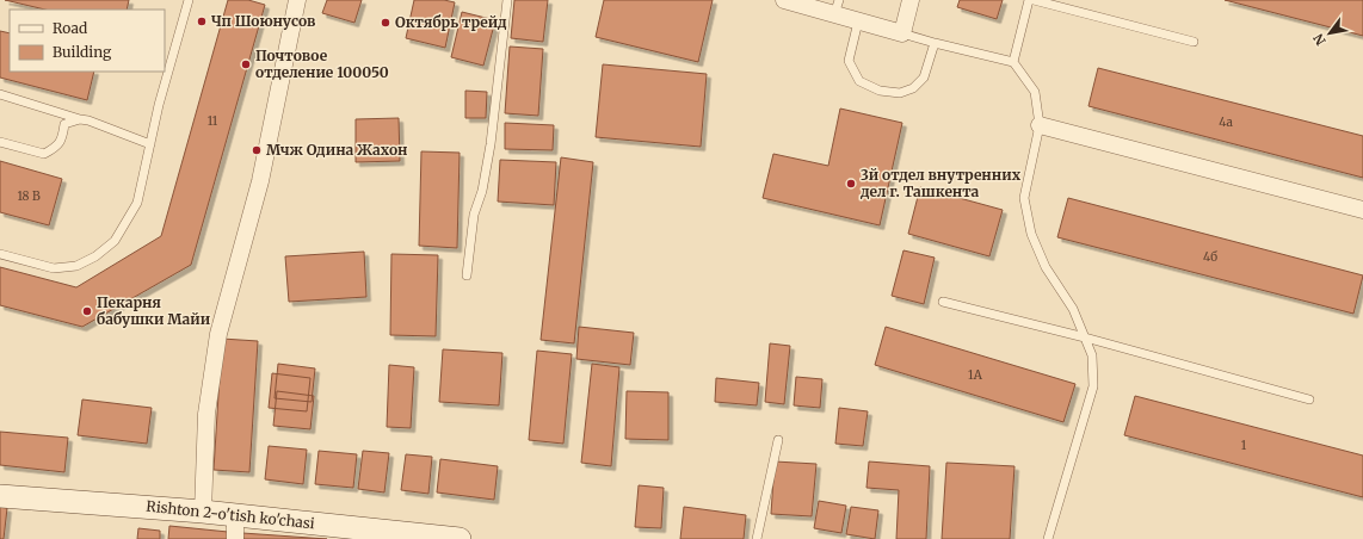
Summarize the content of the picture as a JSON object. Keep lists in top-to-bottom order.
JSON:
{
  "streets": {
    "street": ["Rishton 2-o'tish ko'chasi"]
  },
  "places": [
    "Чп Шоюнусов",
    "Октябрь трейд",
    "Почтовое отделение 100050",
    "Мчж Одина Жахон",
    "3й отдел внутренних дел г. Ташкента",
    "Пекарня бабушки Майи"
  ],
  "house_numbers": [
    "11",
    "4а",
    "18 В",
    "4б",
    "1А",
    "1"
  ],
  "legend": ["Road", "Building"],
  "north": "bottom left"
}
